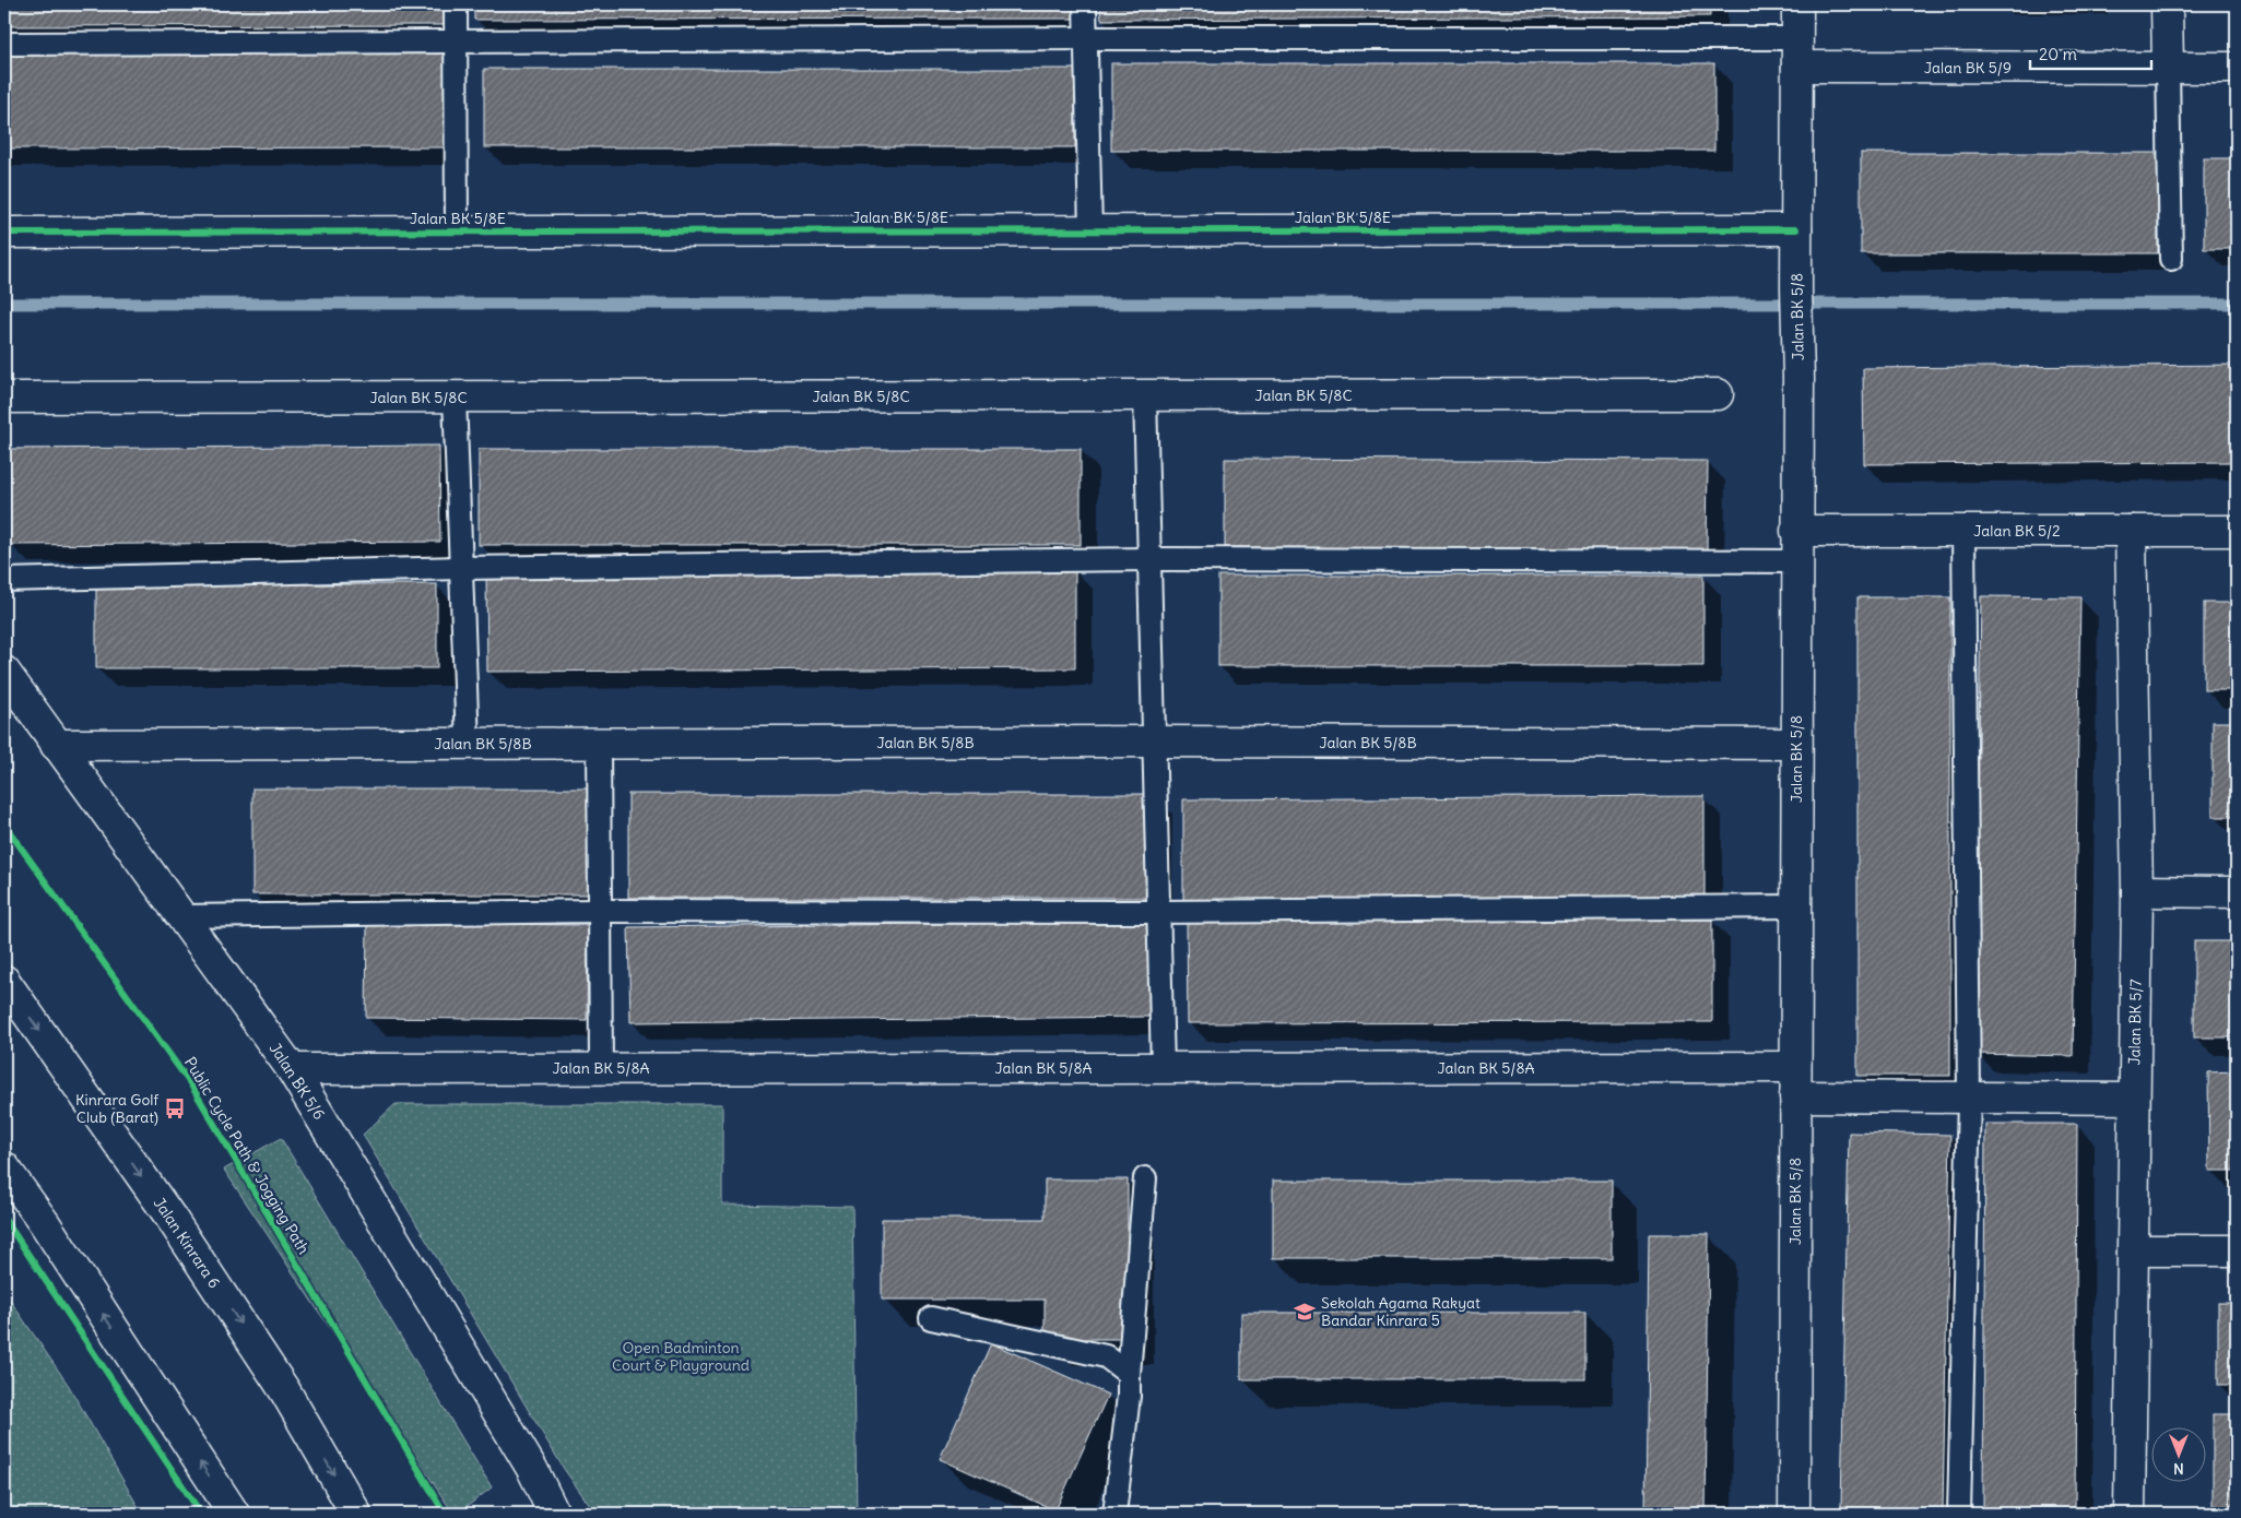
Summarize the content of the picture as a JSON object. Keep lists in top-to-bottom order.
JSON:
{
  "streets": {
    "street": [
      "Jalan BK 5/9",
      "Jalan BK 5/8E",
      "Jalan BK 5/8",
      "Jalan BK 5/8C",
      "Jalan BK 5/2",
      "Jalan BK 5/8B",
      "Jalan BK 5/7",
      "Jalan BK 5/8A",
      "Jalan BK 5/6",
      "Jalan Kinrara 6"
    ],
    "cycle path": ["Public Cycle Path & Jogging Path"]
  },
  "crossings": [
    ["Jalan BK 5/9", "Jalan BK 5/8"],
    ["Jalan BK 5/8E", "Jalan BK 5/8"],
    ["Jalan BK 5/8", "Jalan BK 5/2"],
    ["Jalan BK 5/8", "Jalan BK 5/8B"],
    ["Jalan BK 5/8", "Jalan BK 5/8A"],
    ["Jalan BK 5/2", "Jalan BK 5/7"],
    ["Jalan BK 5/8B", "Jalan BK 5/6"],
    ["Jalan BK 5/8A", "Jalan BK 5/6"]
  ],
  "parks": ["Open Badminton Court & Playground"],
  "places": {
    "bus stop": ["Kinrara Golf Club (Barat)"],
    "school or university": ["Sekolah Agama Rakyat Bandar Kinrara 5"]
  },
  "scale_bar": "20 m",
  "north": "bottom"
}
